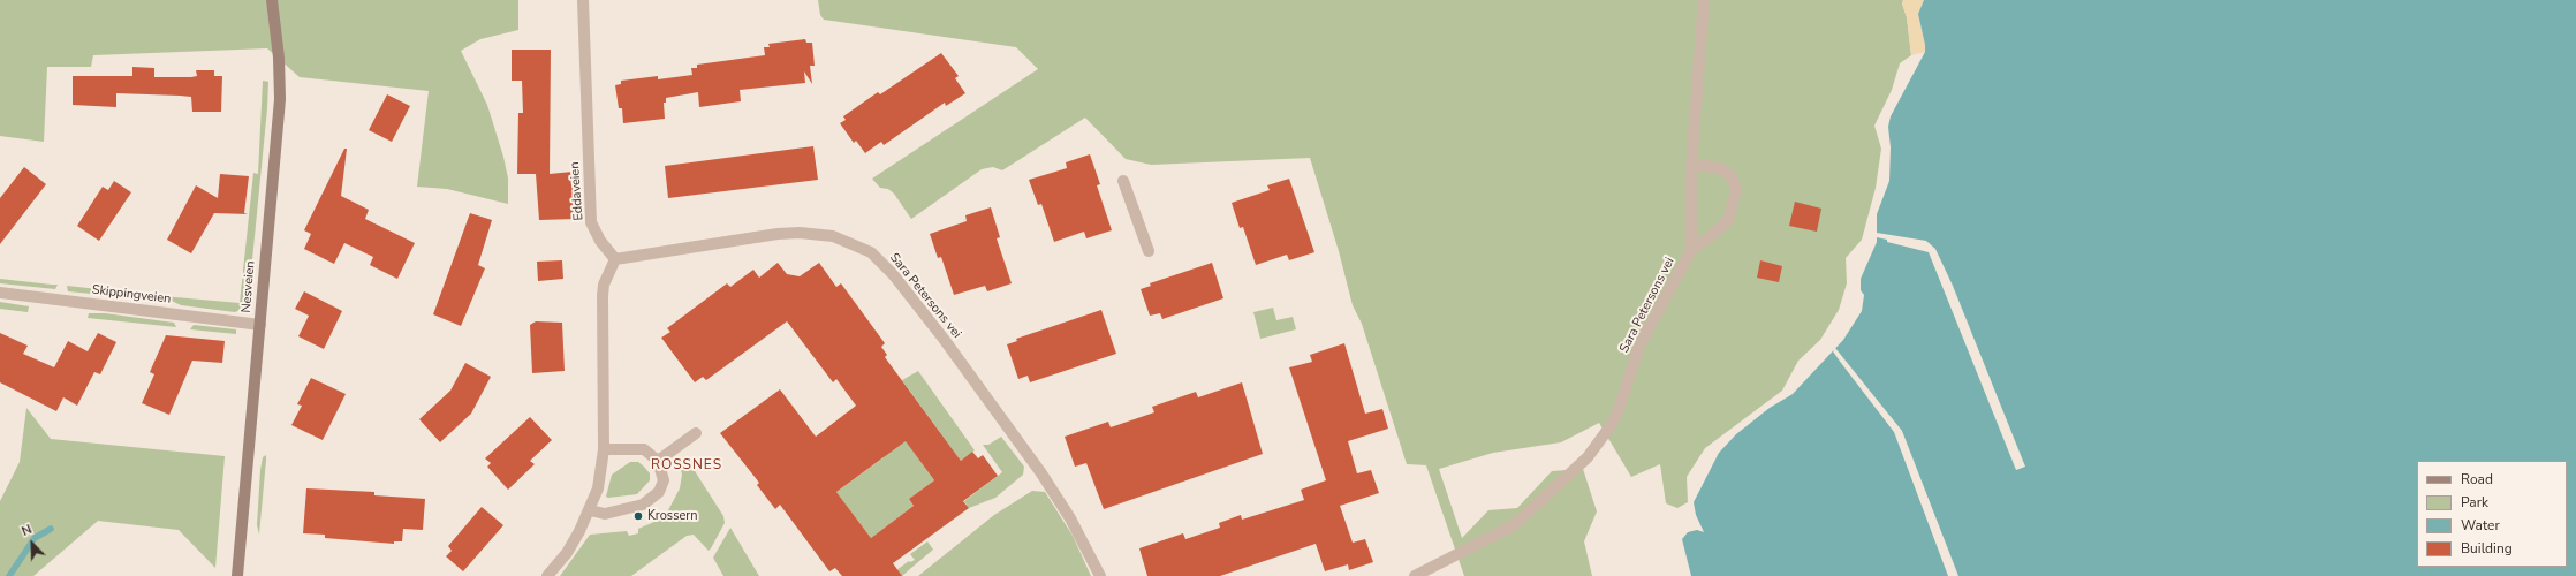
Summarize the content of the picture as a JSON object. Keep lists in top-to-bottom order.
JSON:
{
  "streets": {
    "main road": ["Nesveien"],
    "street": ["Eddaveien", "Skippingveien", "Sara Petersons vei"]
  },
  "crossings": [
    ["Eddaveien", "Sara Petersons vei"],
    ["Nesveien", "Skippingveien"]
  ],
  "districts": ["ROSSNES"],
  "places": ["Krossern"],
  "legend": [
    "Road",
    "Park",
    "Water",
    "Building"
  ],
  "north": "top left"
}
